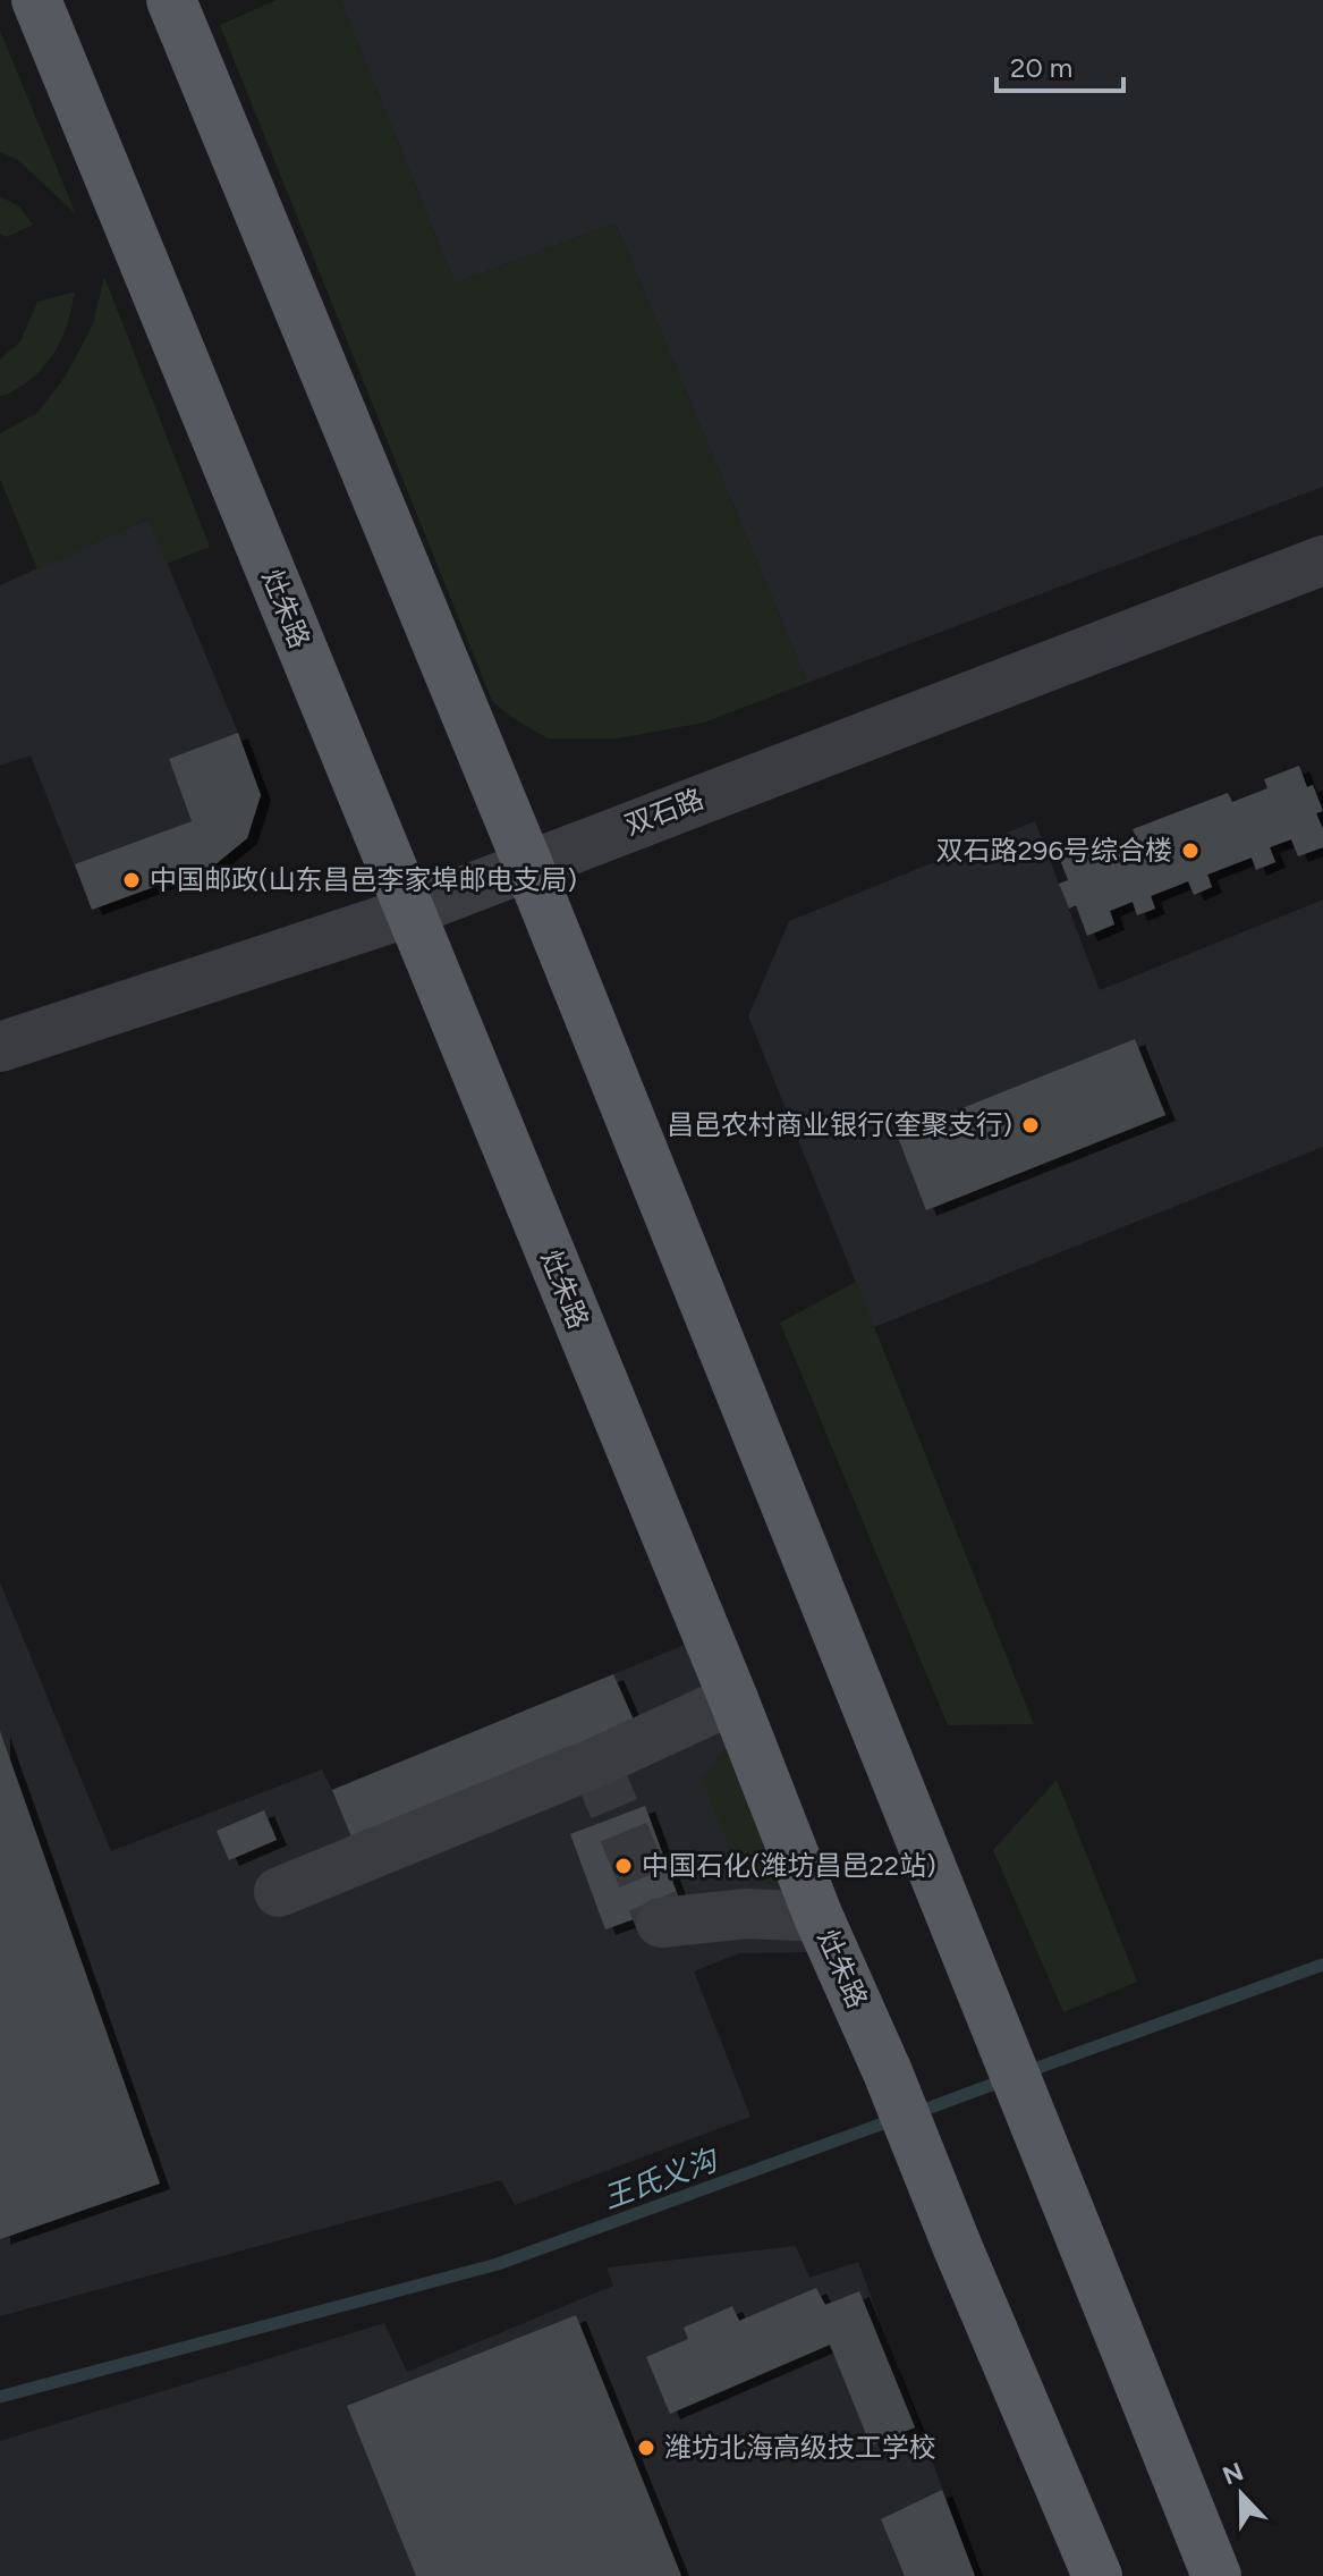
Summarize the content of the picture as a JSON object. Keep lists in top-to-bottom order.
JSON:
{
  "streets": {
    "main road": ["灶朱路"],
    "street": ["双石路"]
  },
  "crossings": [
    ["灶朱路", "双石路"]
  ],
  "water": ["王氏义沟"],
  "places": [
    "双石路296号综合楼",
    "中国邮政(山东昌邑李家埠邮电支局)",
    "昌邑农村商业银行(奎聚支行)",
    "中国石化(潍坊昌邑22站)",
    "潍坊北海高级技工学校"
  ],
  "scale_bar": "20 m",
  "north": "top"
}
